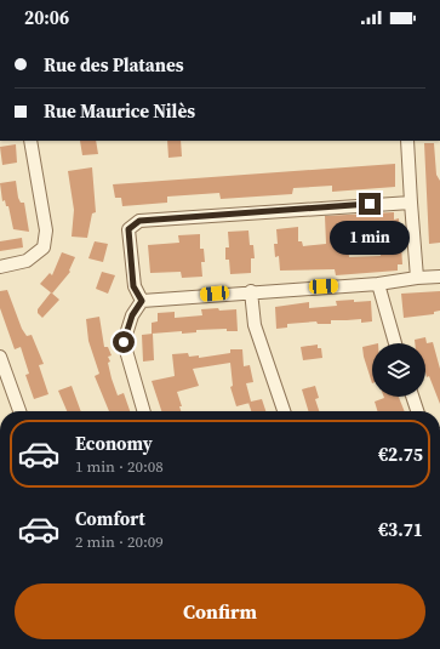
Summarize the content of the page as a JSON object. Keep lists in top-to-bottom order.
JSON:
{
  "page": {
    "status": "20:06",
    "banner": ["Rue des Platanes", "Rue Maurice Nilès"],
    "bubble": "1 min",
    "list": [
      {
        "name": "Economy",
        "note": "1 min · 20:08",
        "value": "€2.75"
      },
      {
        "name": "Comfort",
        "note": "2 min · 20:09",
        "value": "€3.71"
      }
    ],
    "buttons": "Confirm"
  }
}
